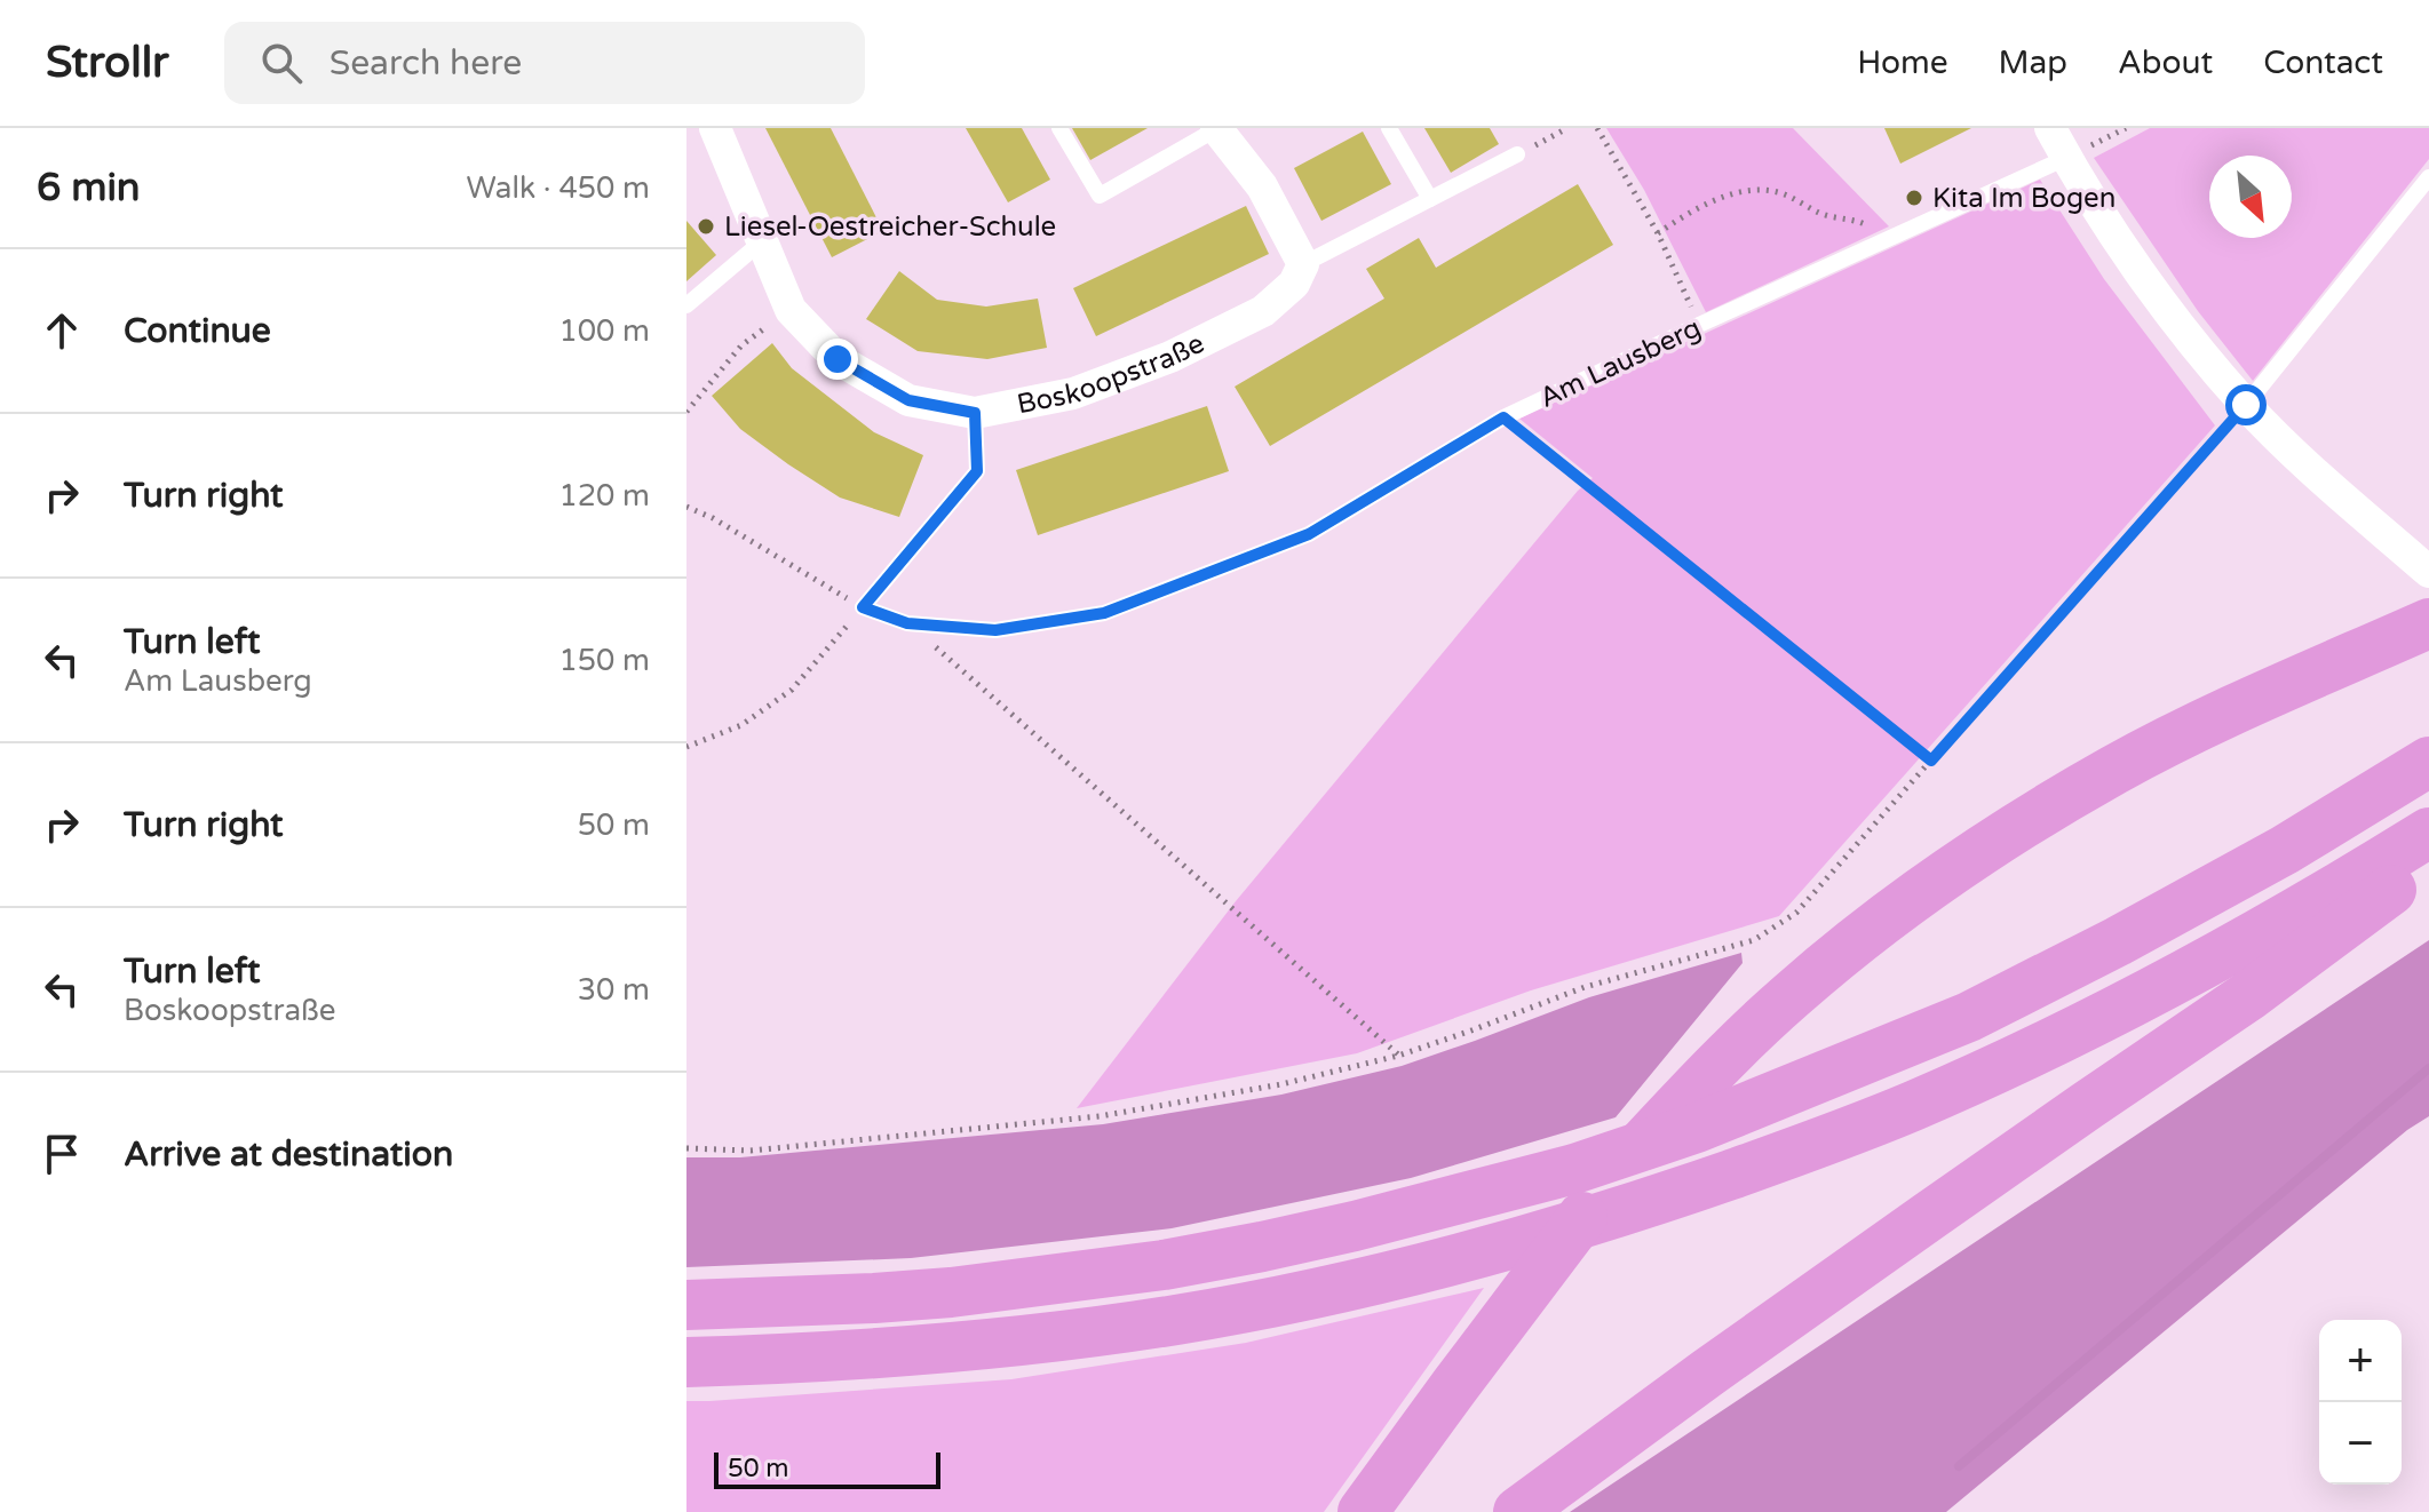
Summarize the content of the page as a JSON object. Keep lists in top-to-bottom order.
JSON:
{
  "streets": {
    "street": ["Boskoopstraße"],
    "lane": ["Am Lausberg"]
  },
  "places": ["Kita Im Bogen", "Liesel-Oestreicher-Schule"],
  "scale_bar": "50 m",
  "north": "bottom right",
  "page": {
    "header": "Strollr",
    "search": "Search here",
    "nav": [
      "Home",
      "Map",
      "About",
      "Contact"
    ],
    "heading": ["6 min", "Walk · 450 m"],
    "list": [
      ["Continue", "100 m"],
      ["Turn right", "120 m"],
      ["Turn left", "Am Lausberg", "150 m"],
      ["Turn right", "50 m"],
      ["Turn left", "Boskoopstraße", "30 m"],
      "Arrive at destination"
    ],
    "map_buttons": ["+", "−"],
    "scale": "50 m"
  }
}
